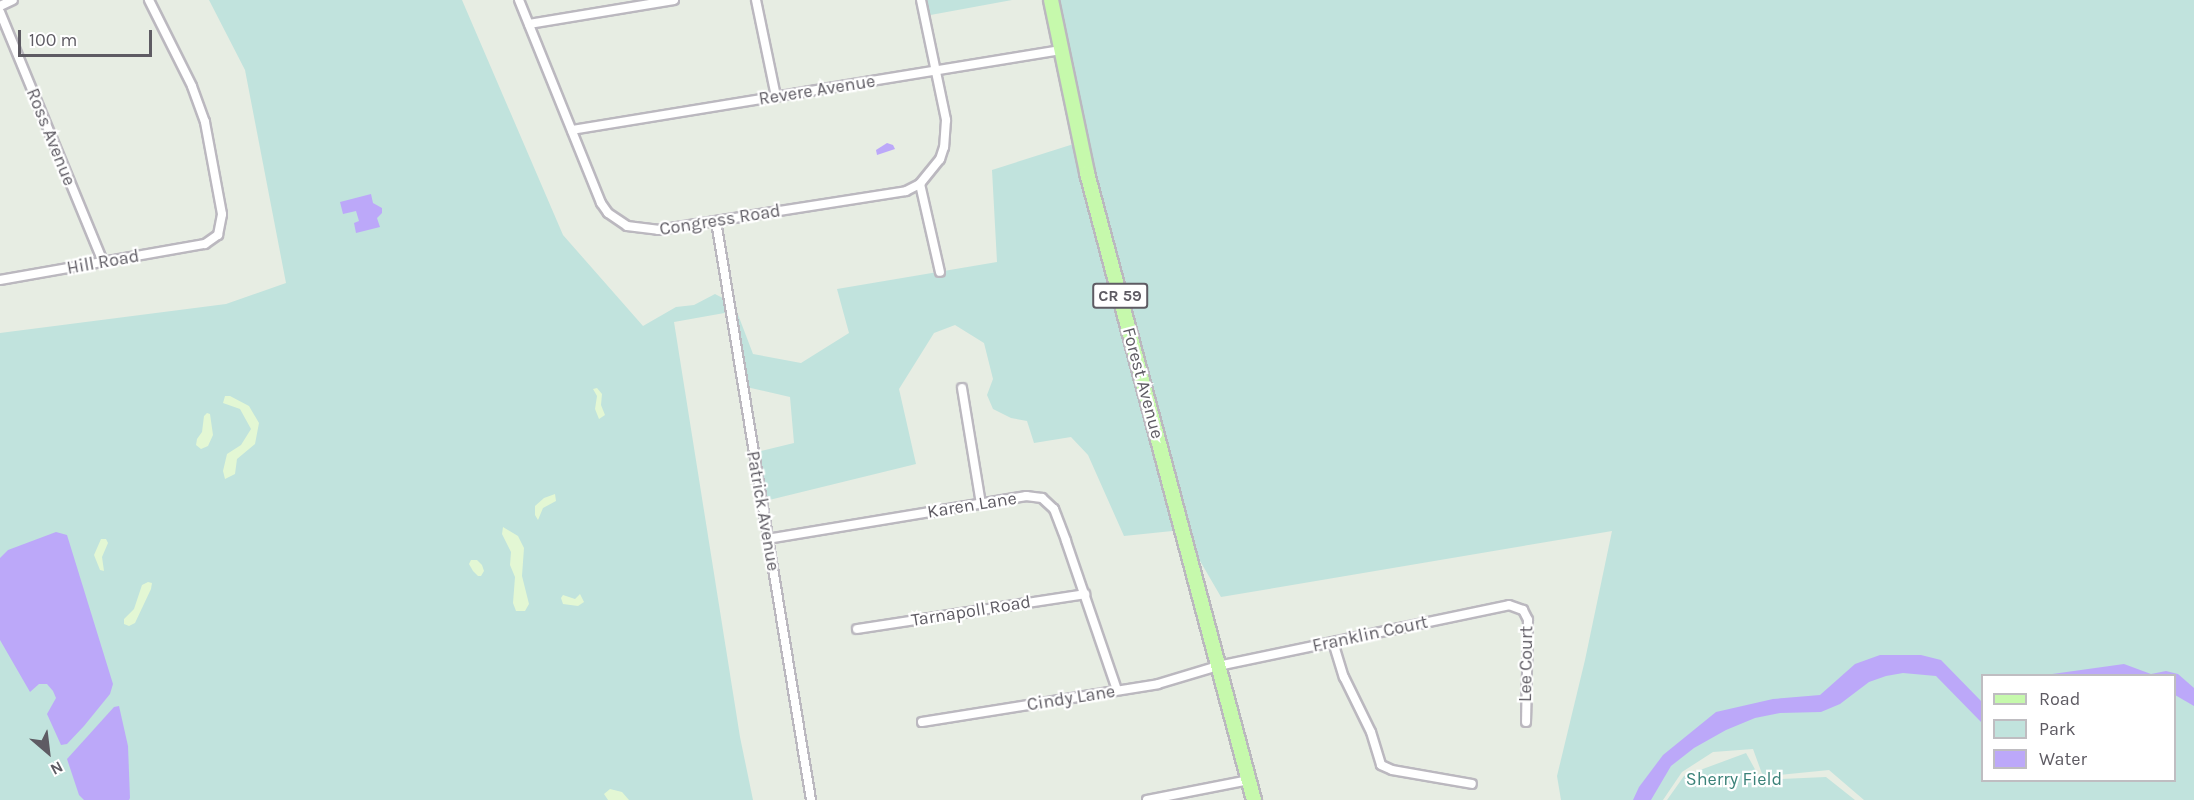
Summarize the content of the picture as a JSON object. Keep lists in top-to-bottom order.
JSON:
{
  "streets": {
    "main road": ["CR 59", "Forest Avenue"],
    "street": [
      "Revere Avenue",
      "Ross Avenue",
      "Congress Road",
      "Hill Road",
      "Karen Lane",
      "Patrick Avenue",
      "Tarnapoll Road",
      "Franklin Court",
      "Lee Court",
      "Cindy Lane"
    ]
  },
  "crossings": [
    ["Revere Avenue", "Congress Road"],
    ["Revere Avenue", "Forest Avenue"],
    ["Ross Avenue", "Hill Road"],
    ["Congress Road", "Patrick Avenue"],
    ["CR 59", "Forest Avenue"],
    ["CR 59", "Franklin Court"],
    ["CR 59", "Cindy Lane"],
    ["Forest Avenue", "Franklin Court"],
    ["Forest Avenue", "Cindy Lane"],
    ["Karen Lane", "Patrick Avenue"],
    ["Karen Lane", "Tarnapoll Road"],
    ["Karen Lane", "Cindy Lane"],
    ["Franklin Court", "Lee Court"],
    ["Franklin Court", "Cindy Lane"]
  ],
  "parks": ["Sherry Field"],
  "legend": ["Road", "Park", "Water"],
  "scale_bar": "100 m",
  "north": "bottom right"
}
